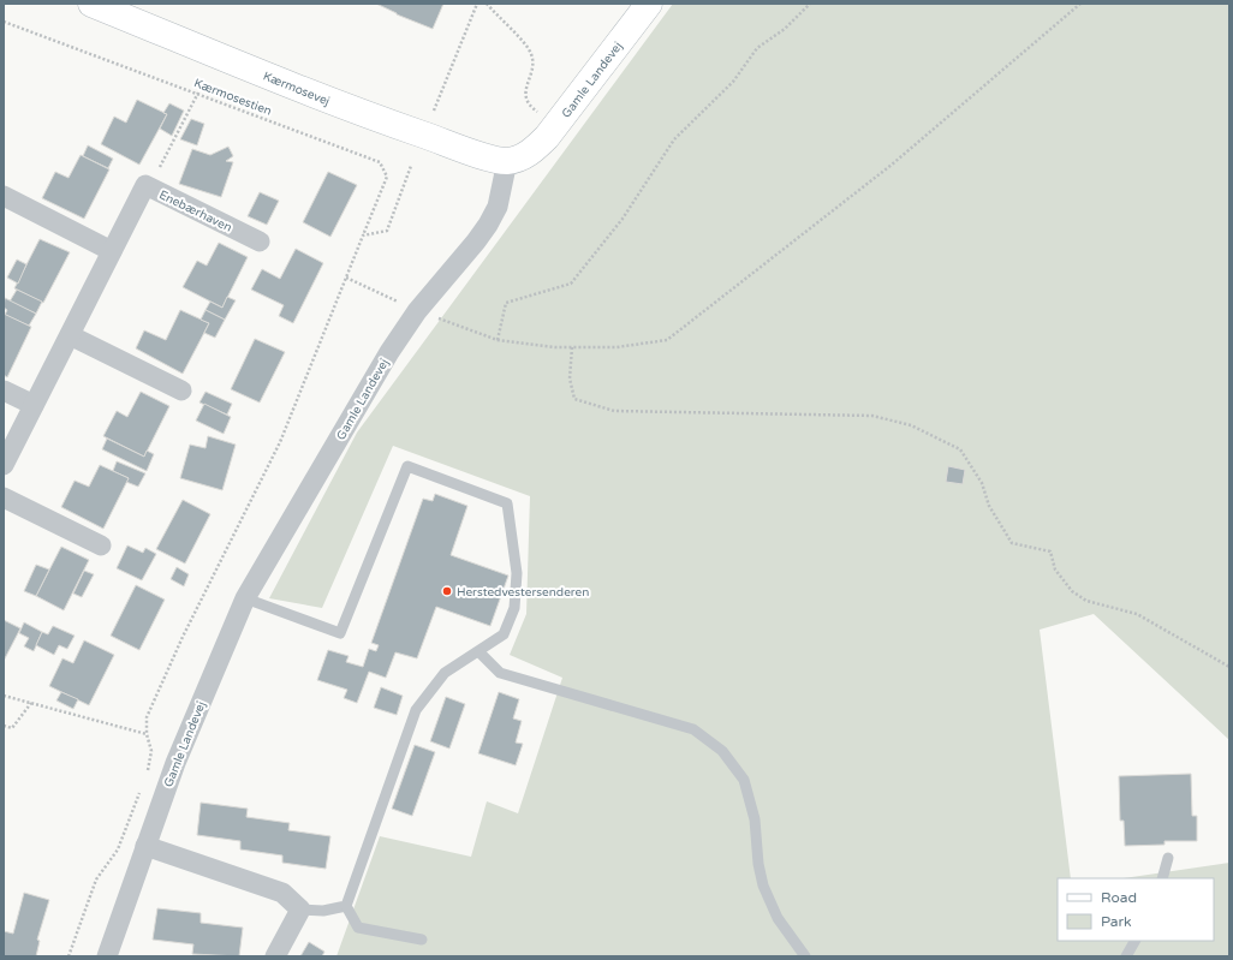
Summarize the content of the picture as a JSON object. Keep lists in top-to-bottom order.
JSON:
{
  "streets": {
    "street": ["Gamle Landevej", "Kærmosevej", "Enebærhaven"],
    "path": ["Kærmosestien"]
  },
  "crossings": [
    ["Gamle Landevej", "Kærmosevej"]
  ],
  "places": ["Herstedvestersenderen"],
  "legend": ["Road", "Park"]
}
